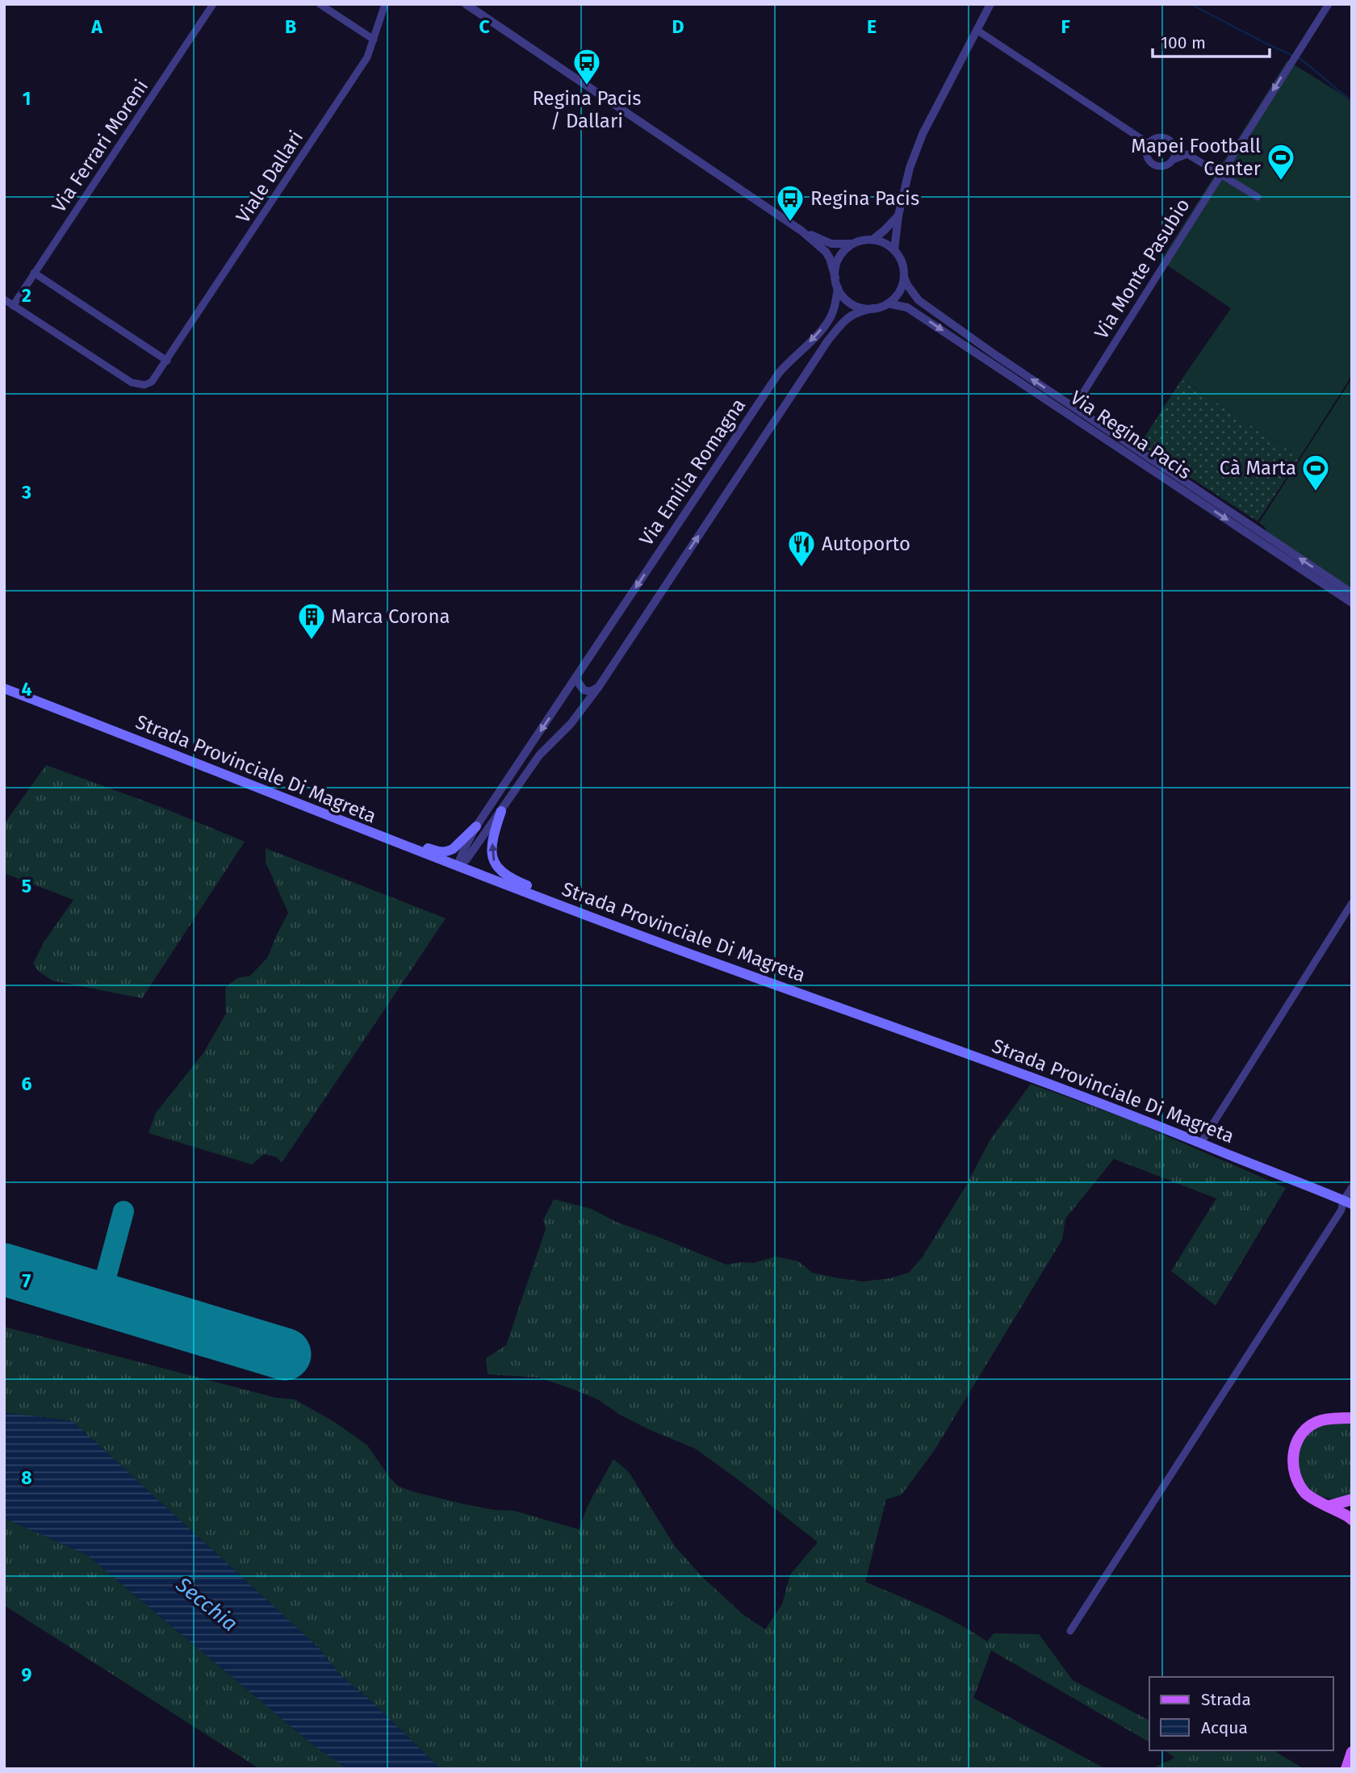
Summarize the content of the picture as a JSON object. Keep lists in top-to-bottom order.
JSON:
{
  "streets": {
    "main road": ["Strada Provinciale Di Magreta"],
    "street": [
      "Via Ferrari Moreni",
      "Viale Dallari",
      "Via Monte Pasubio",
      "Via Regina Pacis",
      "Via Emilia Romagna"
    ]
  },
  "crossings": [
    ["Via Ferrari Moreni", "Viale Dallari"],
    ["Via Monte Pasubio", "Via Regina Pacis"],
    ["Via Regina Pacis", "Via Emilia Romagna"],
    ["Via Emilia Romagna", "Strada Provinciale Di Magreta"]
  ],
  "one_way": ["Via Monte Pasubio"],
  "water": ["Secchia"],
  "places": {
    "bus stop": ["Regina Pacis / Dallari", "Regina Pacis"],
    "sports": ["Mapei Football Center", "Cà Marta"],
    "restaurant": ["Autoporto"],
    "building": ["Marca Corona"]
  },
  "legend": ["Strada", "Acqua"],
  "scale_bar": "100 m",
  "grid": {
    "columns": [
      "A",
      "B",
      "C",
      "D",
      "E",
      "F"
    ],
    "rows": [
      "1",
      "2",
      "3",
      "4",
      "5",
      "6",
      "7",
      "8",
      "9"
    ]
  }
}
